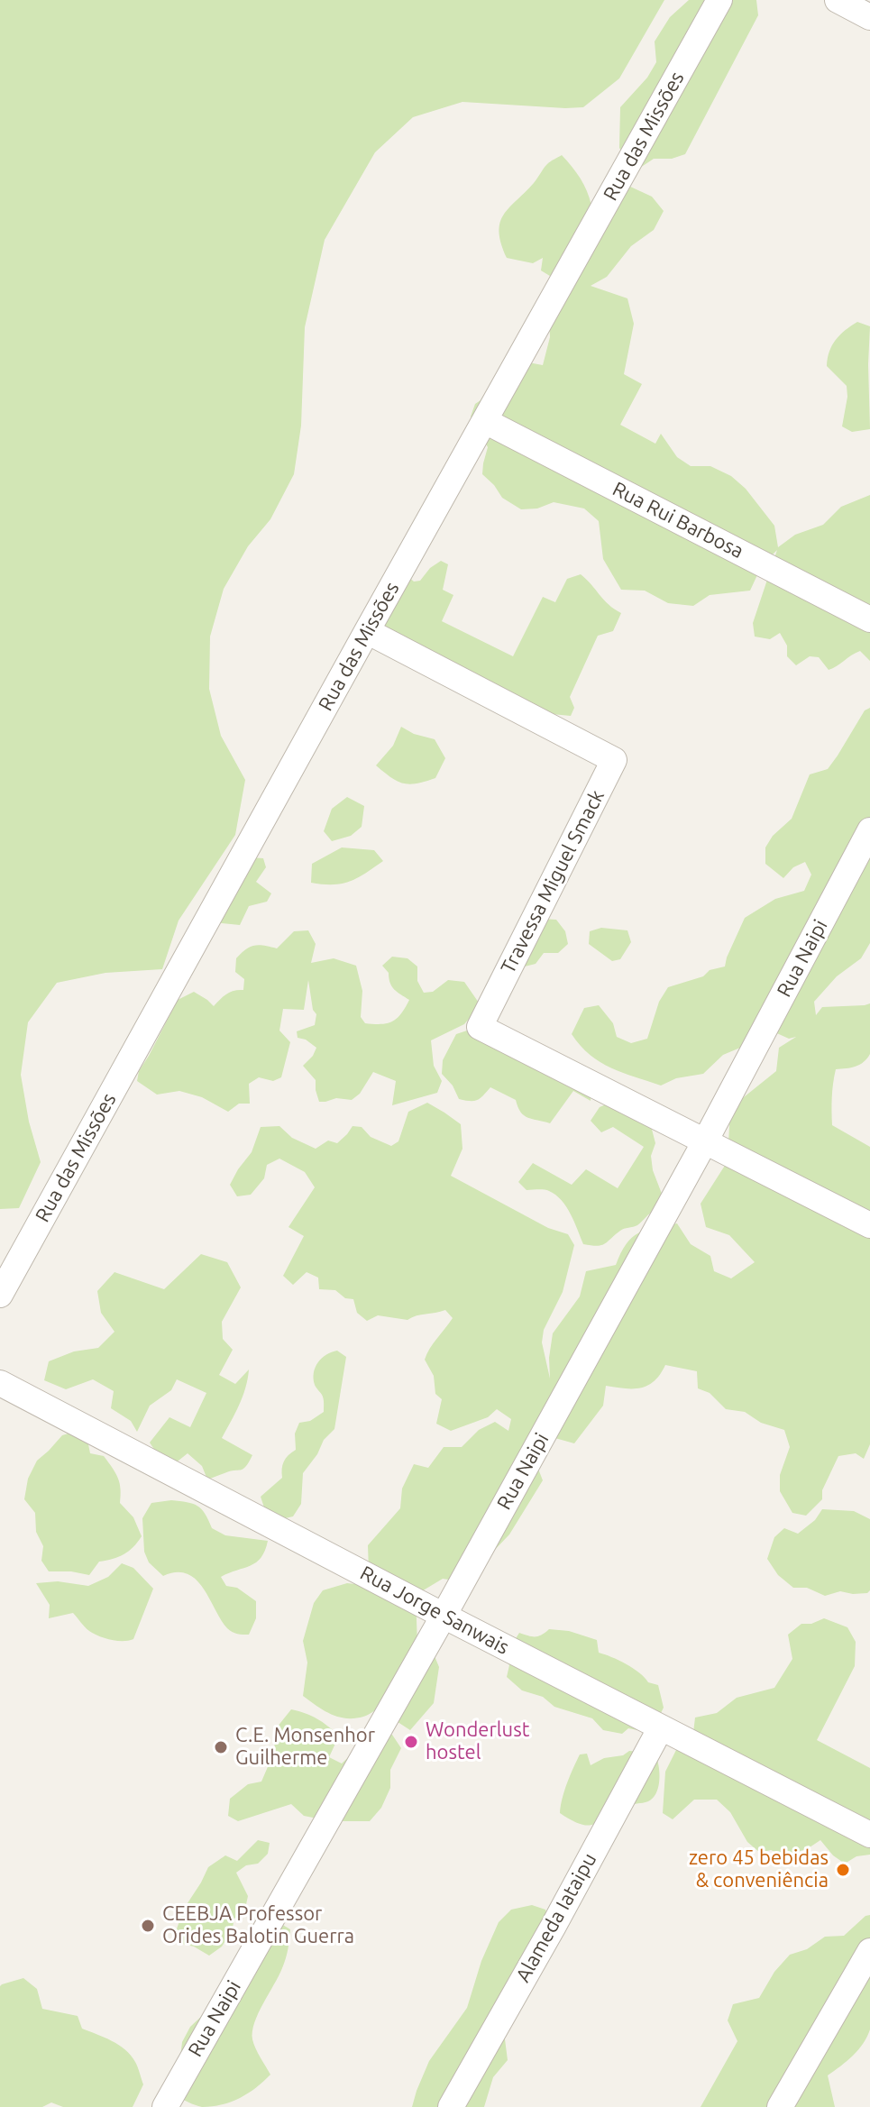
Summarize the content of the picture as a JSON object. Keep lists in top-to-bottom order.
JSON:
{
  "streets": {
    "street": [
      "Rua das Missões",
      "Rua Rui Barbosa",
      "Travessa Miguel Smack",
      "Rua Naipi",
      "Rua Jorge Sanwais",
      "Alameda Iataipu"
    ]
  },
  "crossings": [
    ["Rua das Missões", "Rua Rui Barbosa"],
    ["Rua das Missões", "Travessa Miguel Smack"],
    ["Travessa Miguel Smack", "Rua Naipi"],
    ["Rua Naipi", "Rua Jorge Sanwais"],
    ["Rua Jorge Sanwais", "Alameda Iataipu"]
  ],
  "places": [
    "Wonderlust hostel",
    "C.E. Monsenhor Guilherme",
    "zero 45 bebidas & conveniência",
    "CEEBJA Professor Orides Balotin Guerra"
  ]
}
